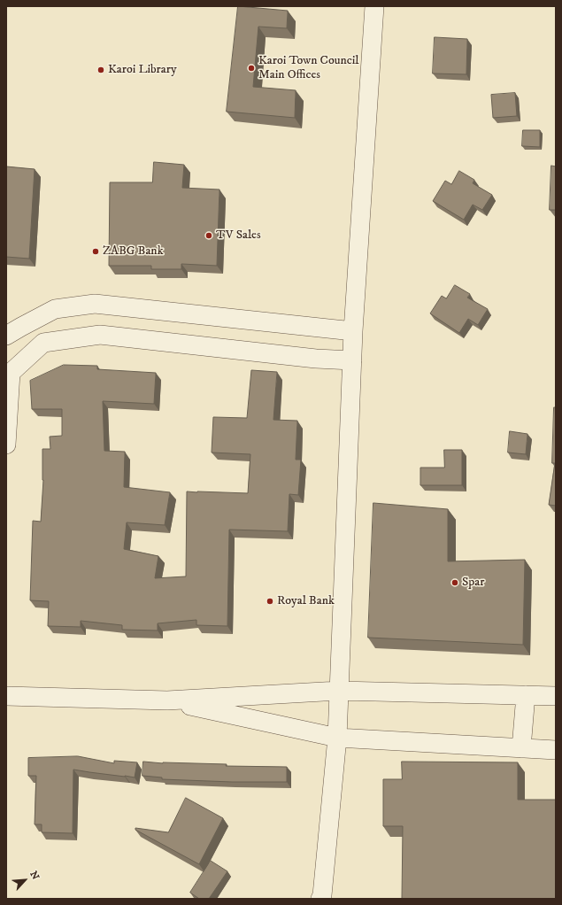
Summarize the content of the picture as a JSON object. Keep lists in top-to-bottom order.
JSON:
{
  "places": [
    "Karoi Town Council Main Offices",
    "Karoi Library",
    "TV Sales",
    "ZABG Bank",
    "Spar",
    "Royal Bank"
  ],
  "north": "top right"
}
